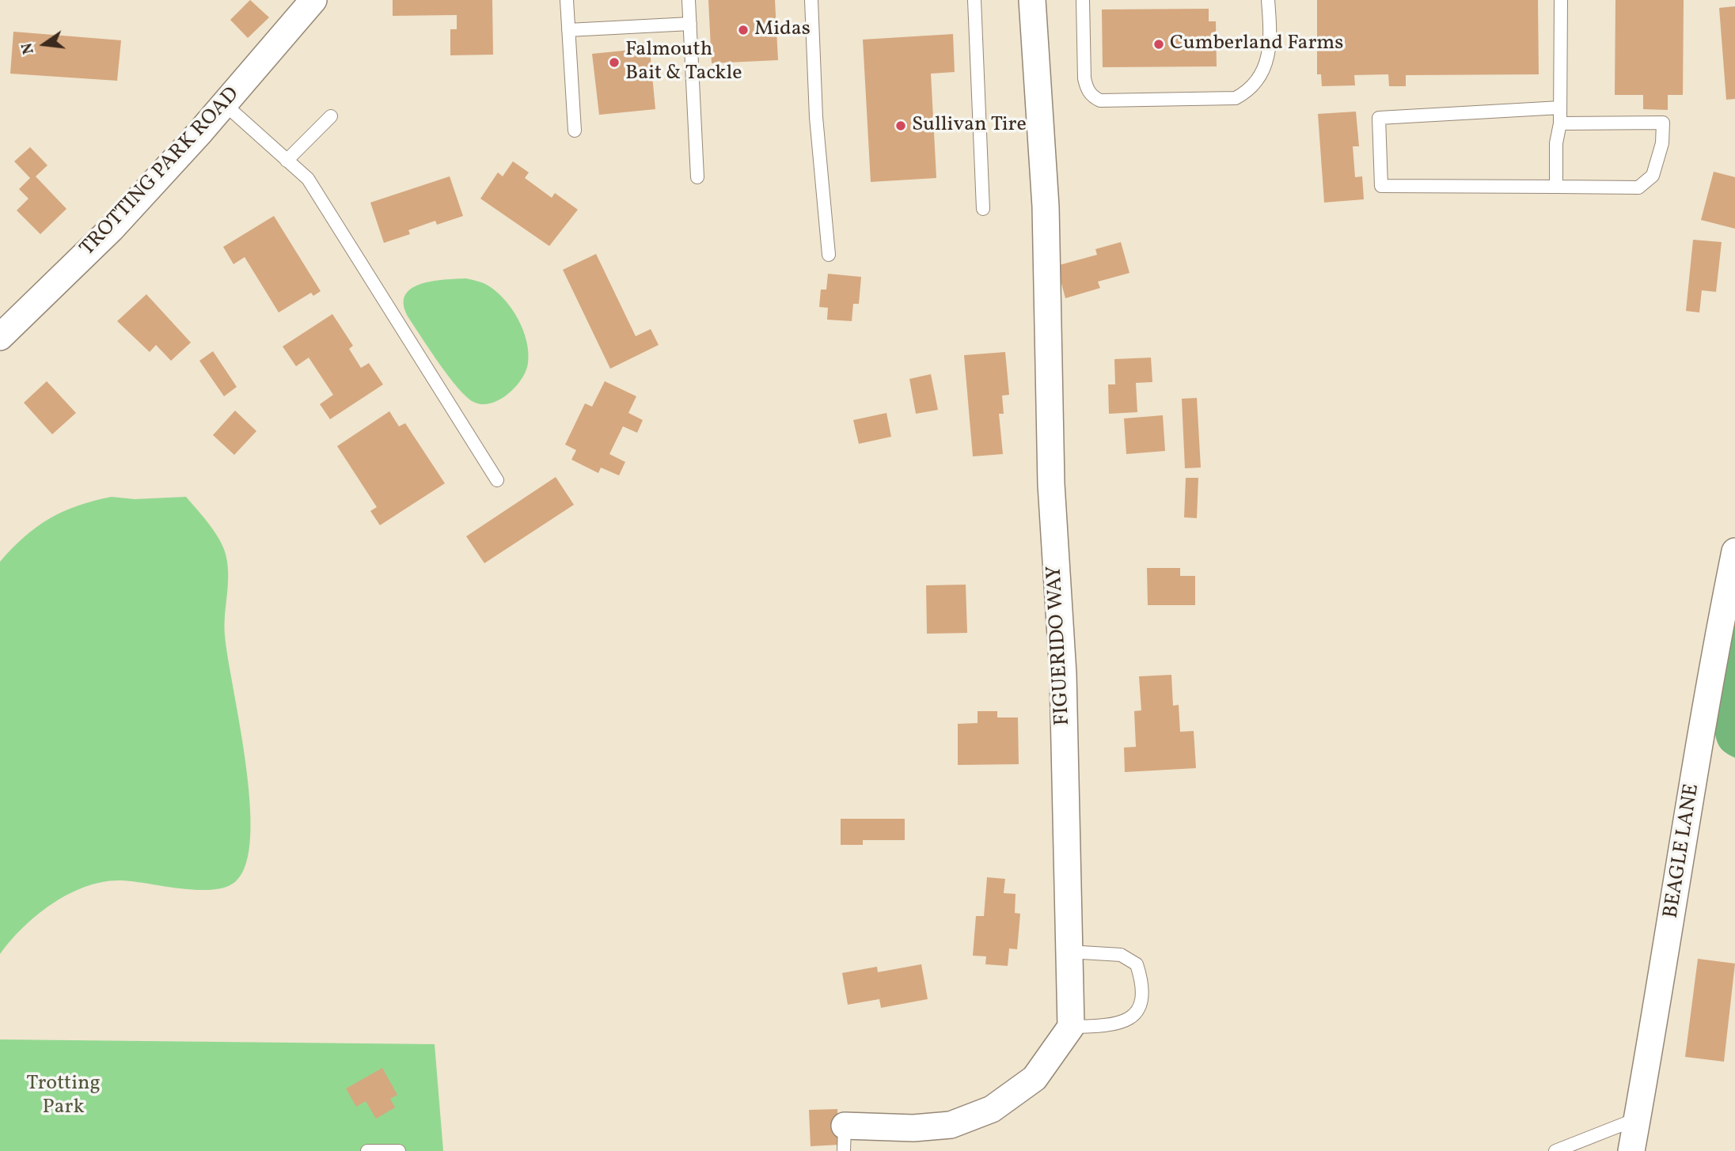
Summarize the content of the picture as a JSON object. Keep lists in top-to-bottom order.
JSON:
{
  "streets": {
    "street": ["TROTTING PARK ROAD", "FIGUERIDO WAY", "BEAGLE LANE"]
  },
  "parks": ["Trotting Park"],
  "places": [
    "Midas",
    "Cumberland Farms",
    "Falmouth Bait & Tackle",
    "Sullivan Tire"
  ],
  "north": "left"
}
